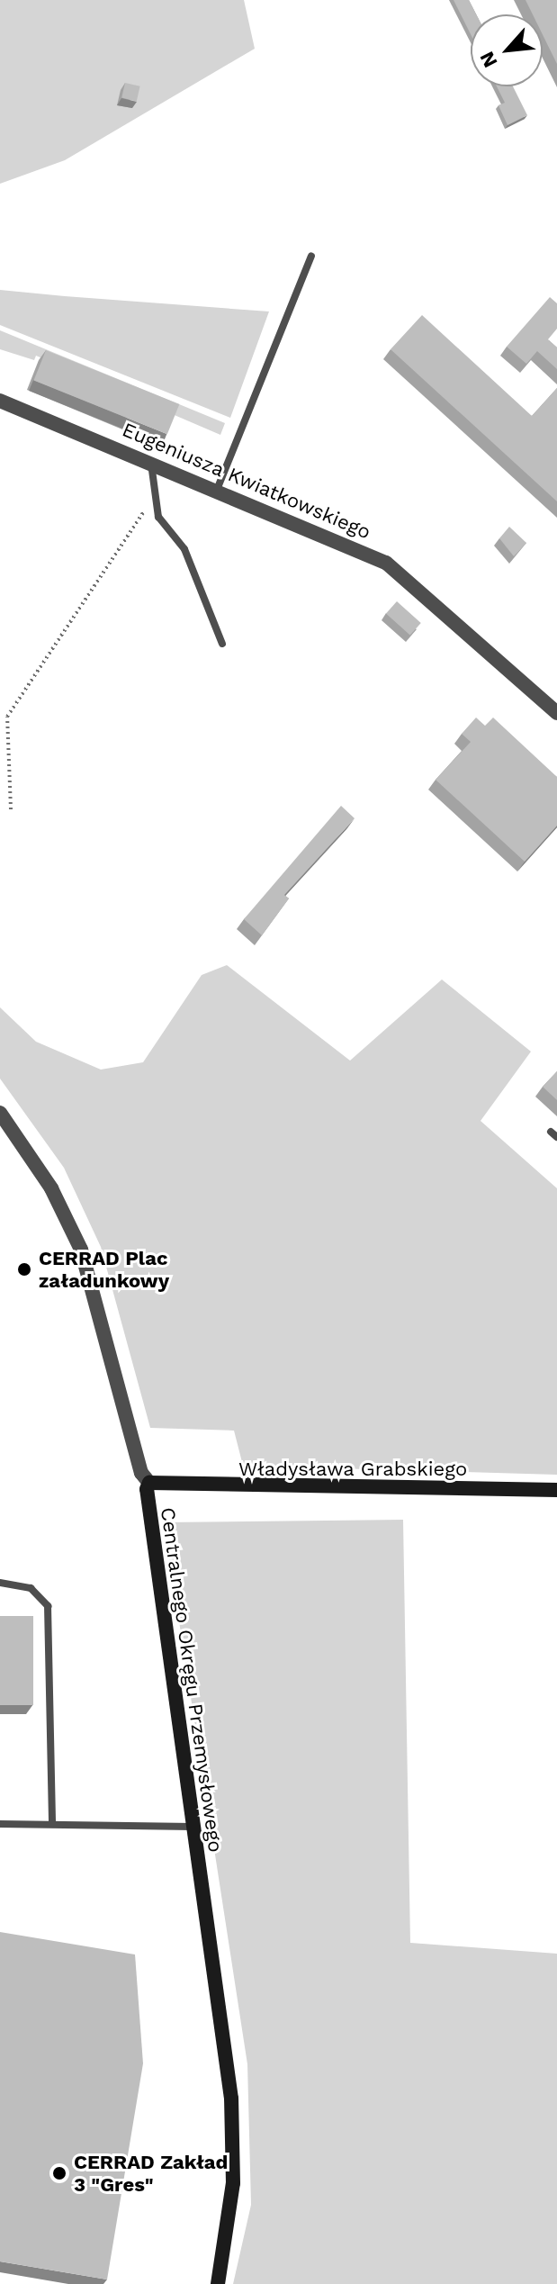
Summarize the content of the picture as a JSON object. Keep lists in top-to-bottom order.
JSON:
{
  "streets": {
    "street": ["Eugeniusza Kwiatkowskiego", "Władysława Grabskiego", "Centralnego Okręgu Przemysłowego"]
  },
  "crossings": [
    ["Władysława Grabskiego", "Centralnego Okręgu Przemysłowego"]
  ],
  "places": ["CERRAD Plac załadunkowy", "CERRAD Zakład 3 \"Gres\""],
  "north": "bottom left"
}
